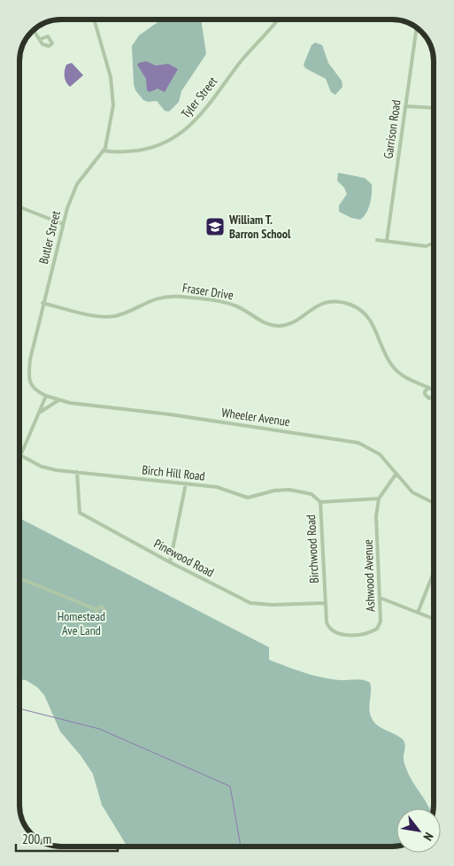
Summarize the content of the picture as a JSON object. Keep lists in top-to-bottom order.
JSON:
{
  "streets": {
    "street": [
      "Tyler Street",
      "Garrison Road",
      "Butler Street",
      "Fraser Drive",
      "Wheeler Avenue",
      "Birch Hill Road",
      "Birchwood Road",
      "Pinewood Road",
      "Ashwood Avenue"
    ]
  },
  "crossings": [
    ["Tyler Street", "Butler Street"],
    ["Butler Street", "Fraser Drive"],
    ["Butler Street", "Wheeler Avenue"],
    ["Birch Hill Road", "Birchwood Road"],
    ["Birch Hill Road", "Pinewood Road"],
    ["Birchwood Road", "Pinewood Road"],
    ["Birchwood Road", "Ashwood Avenue"]
  ],
  "parks": ["Homestead Ave Land"],
  "places": {
    "school or university": ["William T. Barron School"]
  },
  "scale_bar": "200 m",
  "north": "bottom right"
}
